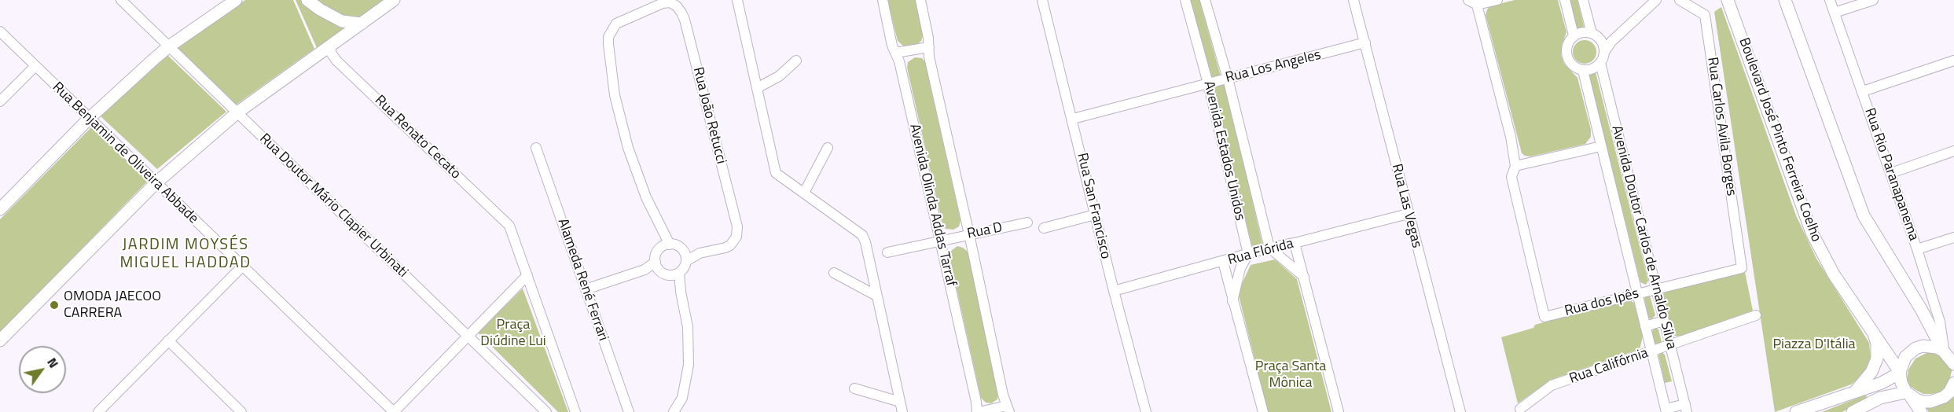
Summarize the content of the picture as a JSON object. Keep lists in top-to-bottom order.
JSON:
{
  "streets": {
    "main road": ["Boulevard José Pinto Ferreira Coelho"],
    "street": [
      "Rua Los Angeles",
      "Rua João Retucci",
      "Rua Carlos Avila Borges",
      "Rua Renato Cecato",
      "Avenida Estados Unidos",
      "Rua Benjamin de Oliveira Abbade",
      "Rua Rio Paranapanema",
      "Avenida Olinda Addas Tarraf",
      "Rua Doutor Mário Clapier Urbinati",
      "Rua San Francisco",
      "Rua Las Vegas",
      "Rua D",
      "Avenida Doutor Carlos de Arnaldo Silva",
      "Rua Flórida",
      "Alameda René Ferrari",
      "Rua dos Ipês",
      "Rua Califórnia"
    ]
  },
  "crossings": [
    ["Rua Los Angeles", "Avenida Estados Unidos"],
    ["Rua Los Angeles", "Rua San Francisco"],
    ["Rua Los Angeles", "Rua Las Vegas"],
    ["Rua Carlos Avila Borges", "Rua dos Ipês"],
    ["Avenida Estados Unidos", "Rua Flórida"],
    ["Avenida Olinda Addas Tarraf", "Rua D"],
    ["Rua San Francisco", "Rua Flórida"],
    ["Rua Las Vegas", "Rua Flórida"],
    ["Avenida Doutor Carlos de Arnaldo Silva", "Rua dos Ipês"],
    ["Avenida Doutor Carlos de Arnaldo Silva", "Rua Califórnia"]
  ],
  "districts": ["JARDIM MOYSÉS MIGUEL HADDAD"],
  "parks": ["Praça Diúdine Lui", "Piazza D'Itália", "Praça Santa Mônica"],
  "places": ["OMODA JAECOO CARRERA"],
  "north": "top right"
}
